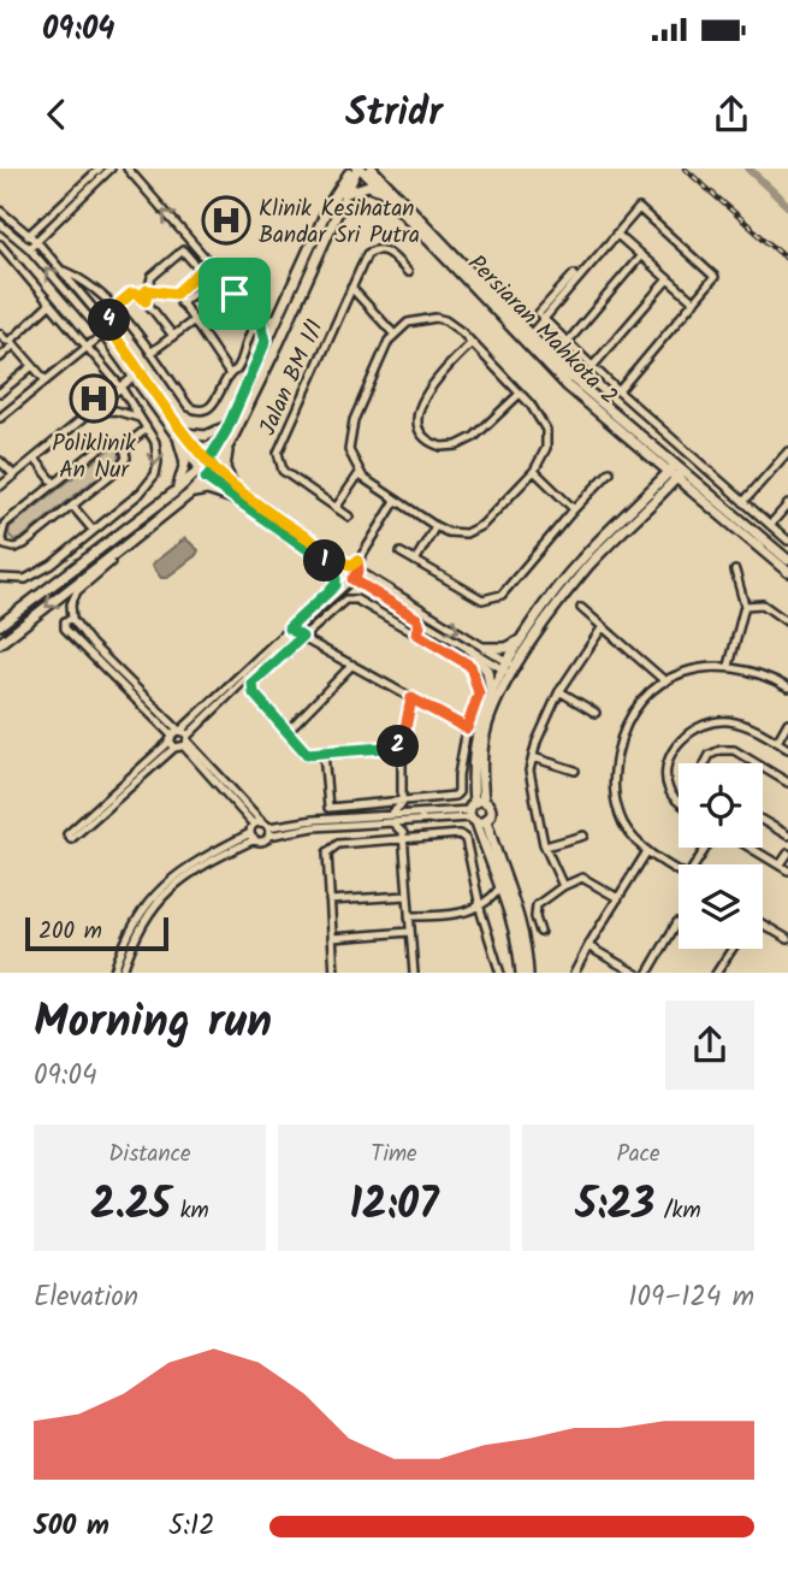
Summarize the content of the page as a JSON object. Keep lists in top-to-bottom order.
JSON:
{
  "streets": {
    "main road": ["Persiaran Mahkota 2"],
    "street": ["Jalan BM 1/1"]
  },
  "places": {
    "hospital": ["Klinik Kesihatan Bandar Sri Putra", "Poliklinik An Nur"]
  },
  "scale_bar": "200 m",
  "page": {
    "status": "09:04",
    "header": "Stridr",
    "pins": ["4", "1", "2"],
    "scale": "200 m",
    "heading": ["Morning run", "09:04"],
    "stats": [
      ["Distance", "2.25 km"],
      ["Time", "12:07"],
      ["Pace", "5:23 /km"]
    ],
    "chart": ["Elevation", "109–124 m"],
    "list": [
      {
        "name": "500 m",
        "note": "5:12"
      }
    ]
  }
}
